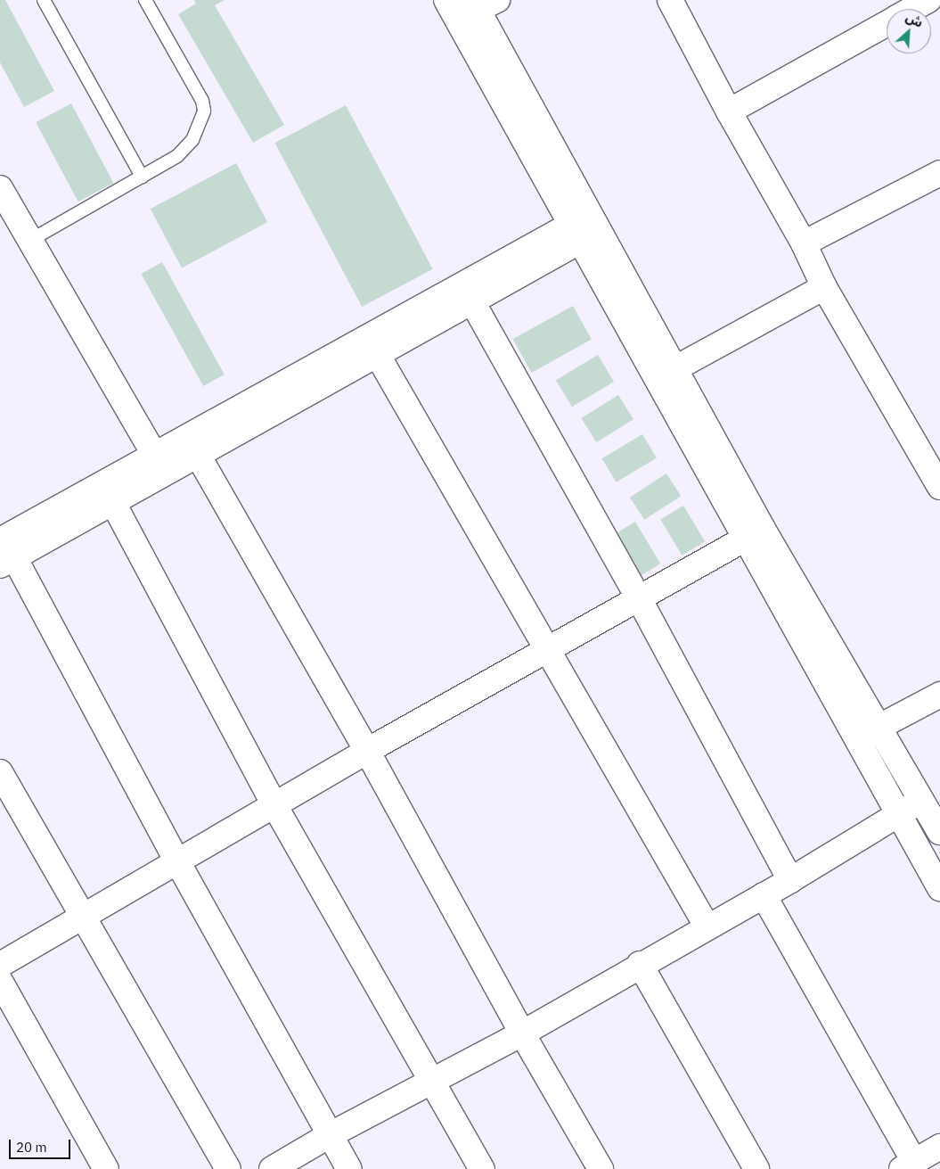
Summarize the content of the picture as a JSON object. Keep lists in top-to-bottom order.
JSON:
{
  "scale_bar": "20 m",
  "north": "top right"
}
